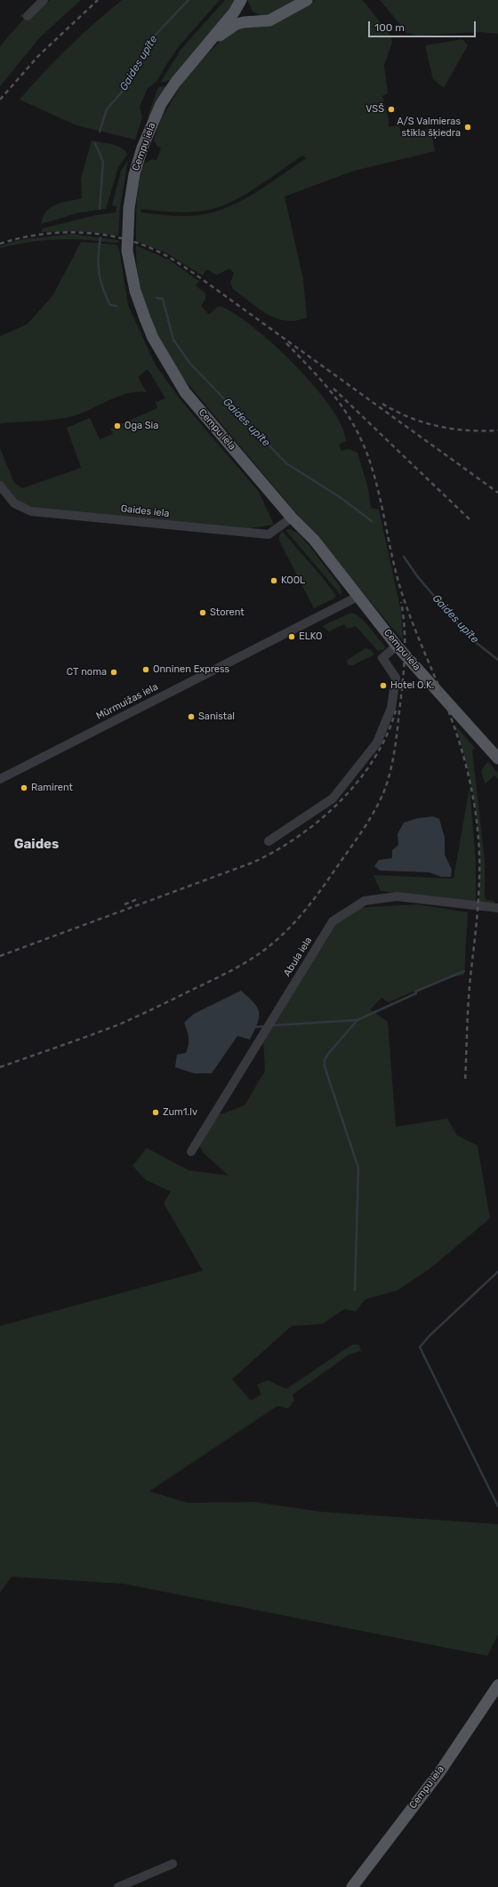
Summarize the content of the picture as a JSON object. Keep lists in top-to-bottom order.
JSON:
{
  "streets": {
    "main road": ["Cempu iela"],
    "street": ["Gaides iela", "Mūrmuižas iela", "Abula iela"]
  },
  "crossings": [
    ["Cempu iela", "Gaides iela"],
    ["Cempu iela", "Mūrmuižas iela"]
  ],
  "districts": ["Gaides"],
  "water": ["Gaides upīte"],
  "places": [
    "VSŠ",
    "A/S Valmieras stikla šķiedra",
    "Oga Sia",
    "KOOL",
    "Storent",
    "ELKO",
    "Onninen Express",
    "CT noma",
    "Hotel O.K.",
    "Sanistal",
    "Ramirent",
    "Zum1.lv"
  ],
  "scale_bar": "100 m"
}
